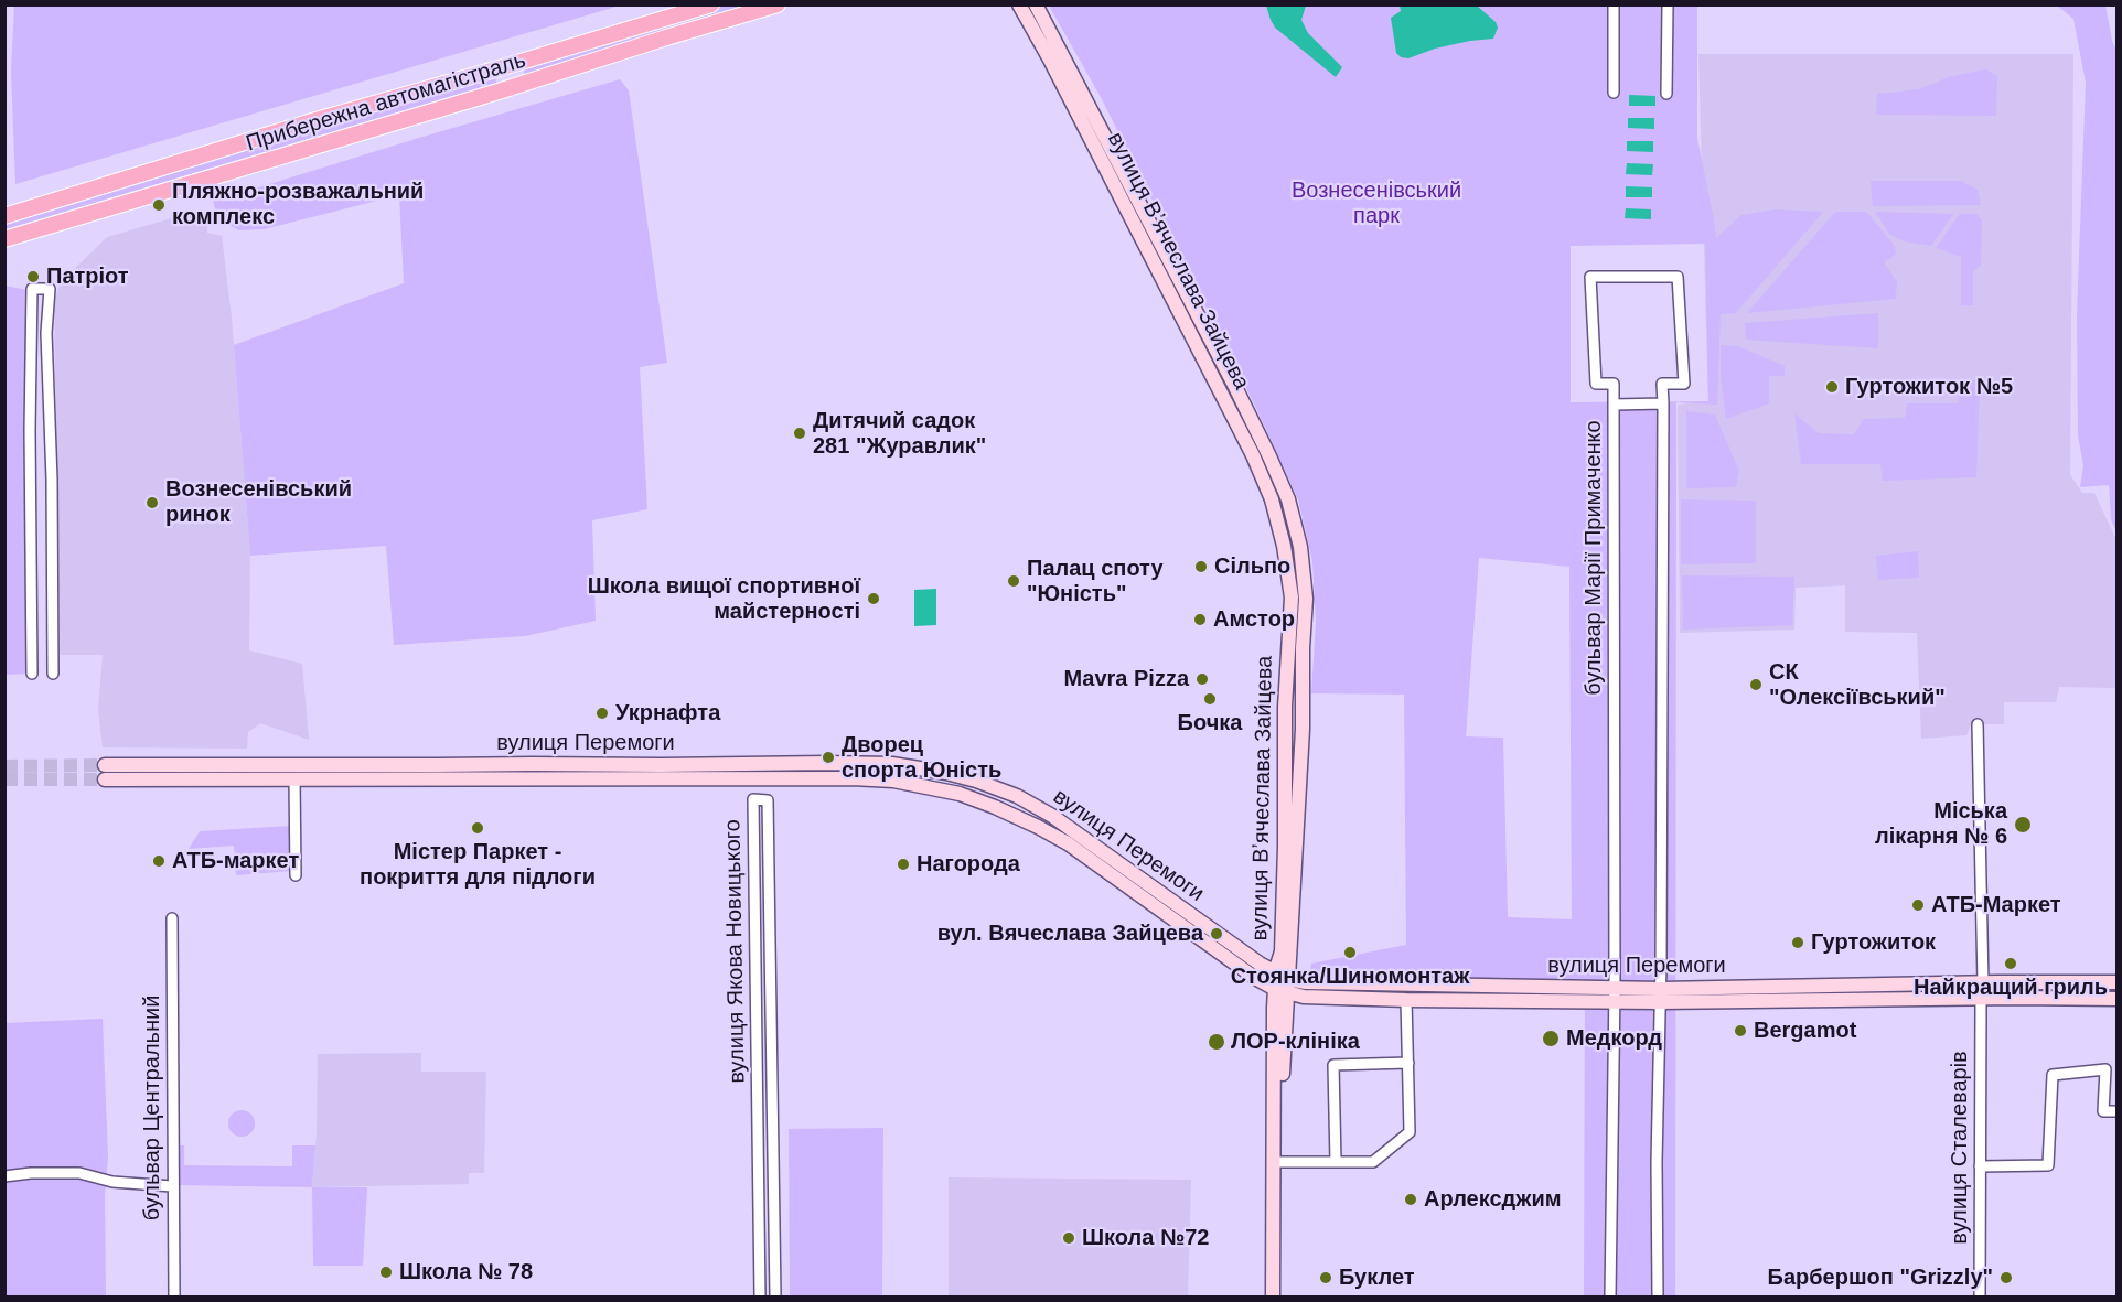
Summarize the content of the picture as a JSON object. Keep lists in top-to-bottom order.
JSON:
{
  "streets": {
    "main road": ["Прибережна автомагістраль", "вулиця Вʼячеслава Зайцева", "вулиця Перемоги"],
    "street": [
      "бульвар Марії Примаченко",
      "вулиця Якова Новицького",
      "бульвар Центральний",
      "вулиця Сталеварів"
    ]
  },
  "crossings": [
    ["вулиця Вʼячеслава Зайцева", "вулиця Перемоги"],
    ["бульвар Марії Примаченко", "вулиця Перемоги"],
    ["вулиця Перемоги", "вулиця Сталеварів"]
  ],
  "parks": ["Вознесенівський парк"],
  "places": [
    "Пляжно-розважальний комплекс",
    "Патріот",
    "Гуртожиток №5",
    "Дитячий садок 281 \"Журавлик\"",
    "Вознесенівський ринок",
    "Сільпо",
    "Палац споту \"Юність\"",
    "Школа вищої спортивної майстерності",
    "Амстор",
    "Mavra Pizza",
    "СК \"Олексіївський\"",
    "Бочка",
    "Укрнафта",
    "Дворец спорта Юність",
    "Мiська лiкарня № 6",
    "Містер Паркет - покриття для підлоги",
    "АТБ-маркет",
    "Нагорода",
    "АТБ-Маркет",
    "вул. Вячеслава Зайцева",
    "Гуртожиток",
    "Стоянка/Шиномонтаж",
    "Найкращий гриль",
    "Bergamot",
    "Медкорд",
    "ЛОР-клініка",
    "Арлексджим",
    "Школа №72",
    "Школа № 78",
    "Буклет",
    "Барбершоп \"Grizzly\""
  ]
}
